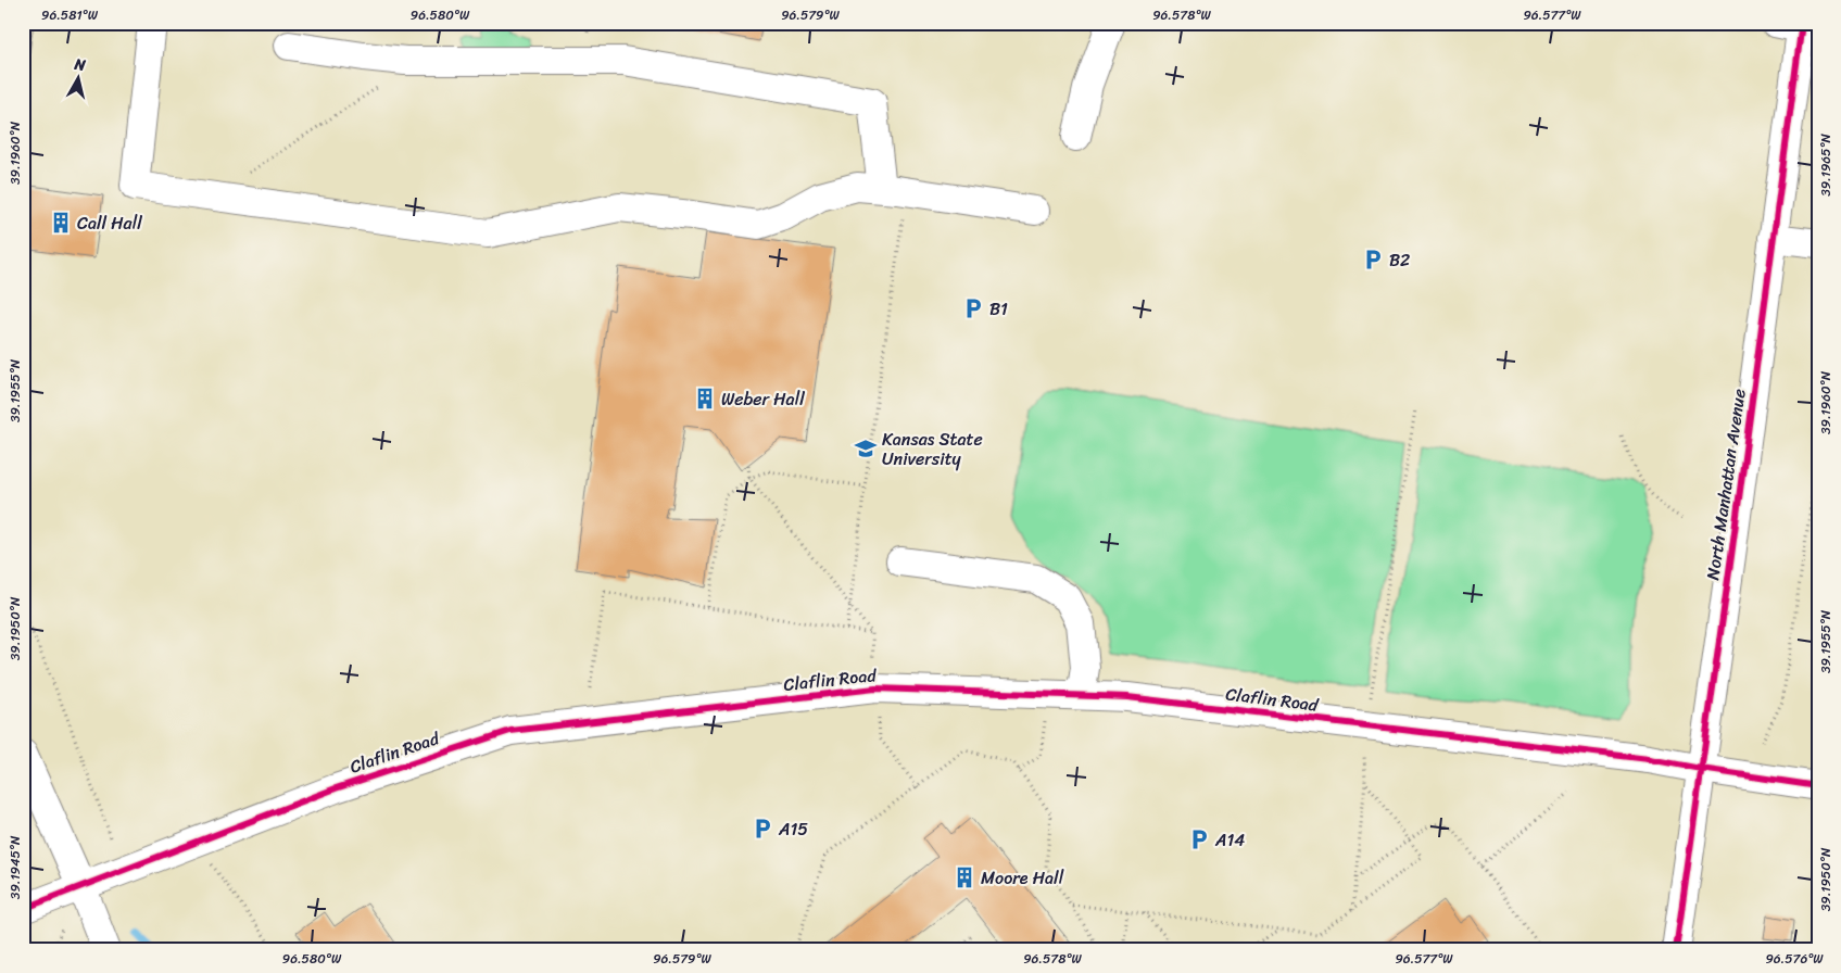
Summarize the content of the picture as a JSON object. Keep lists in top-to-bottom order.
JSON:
{
  "streets": {
    "street": ["North Manhattan Avenue", "Claflin Road"]
  },
  "crossings": [
    ["North Manhattan Avenue", "Claflin Road"]
  ],
  "places": {
    "building": ["Call Hall", "Weber Hall", "Moore Hall"],
    "parking": [
      "B2",
      "B1",
      "A15",
      "A14"
    ],
    "school or university": ["Kansas State University"]
  },
  "north": "top",
  "coordinates": [
    "96.581°W",
    "96.580°W",
    "96.579°W",
    "96.578°W",
    "96.577°W",
    "39.1960°N",
    "39.1965°N",
    "39.1955°N",
    "39.1950°N",
    "39.1945°N",
    "96.576°W"
  ]
}
